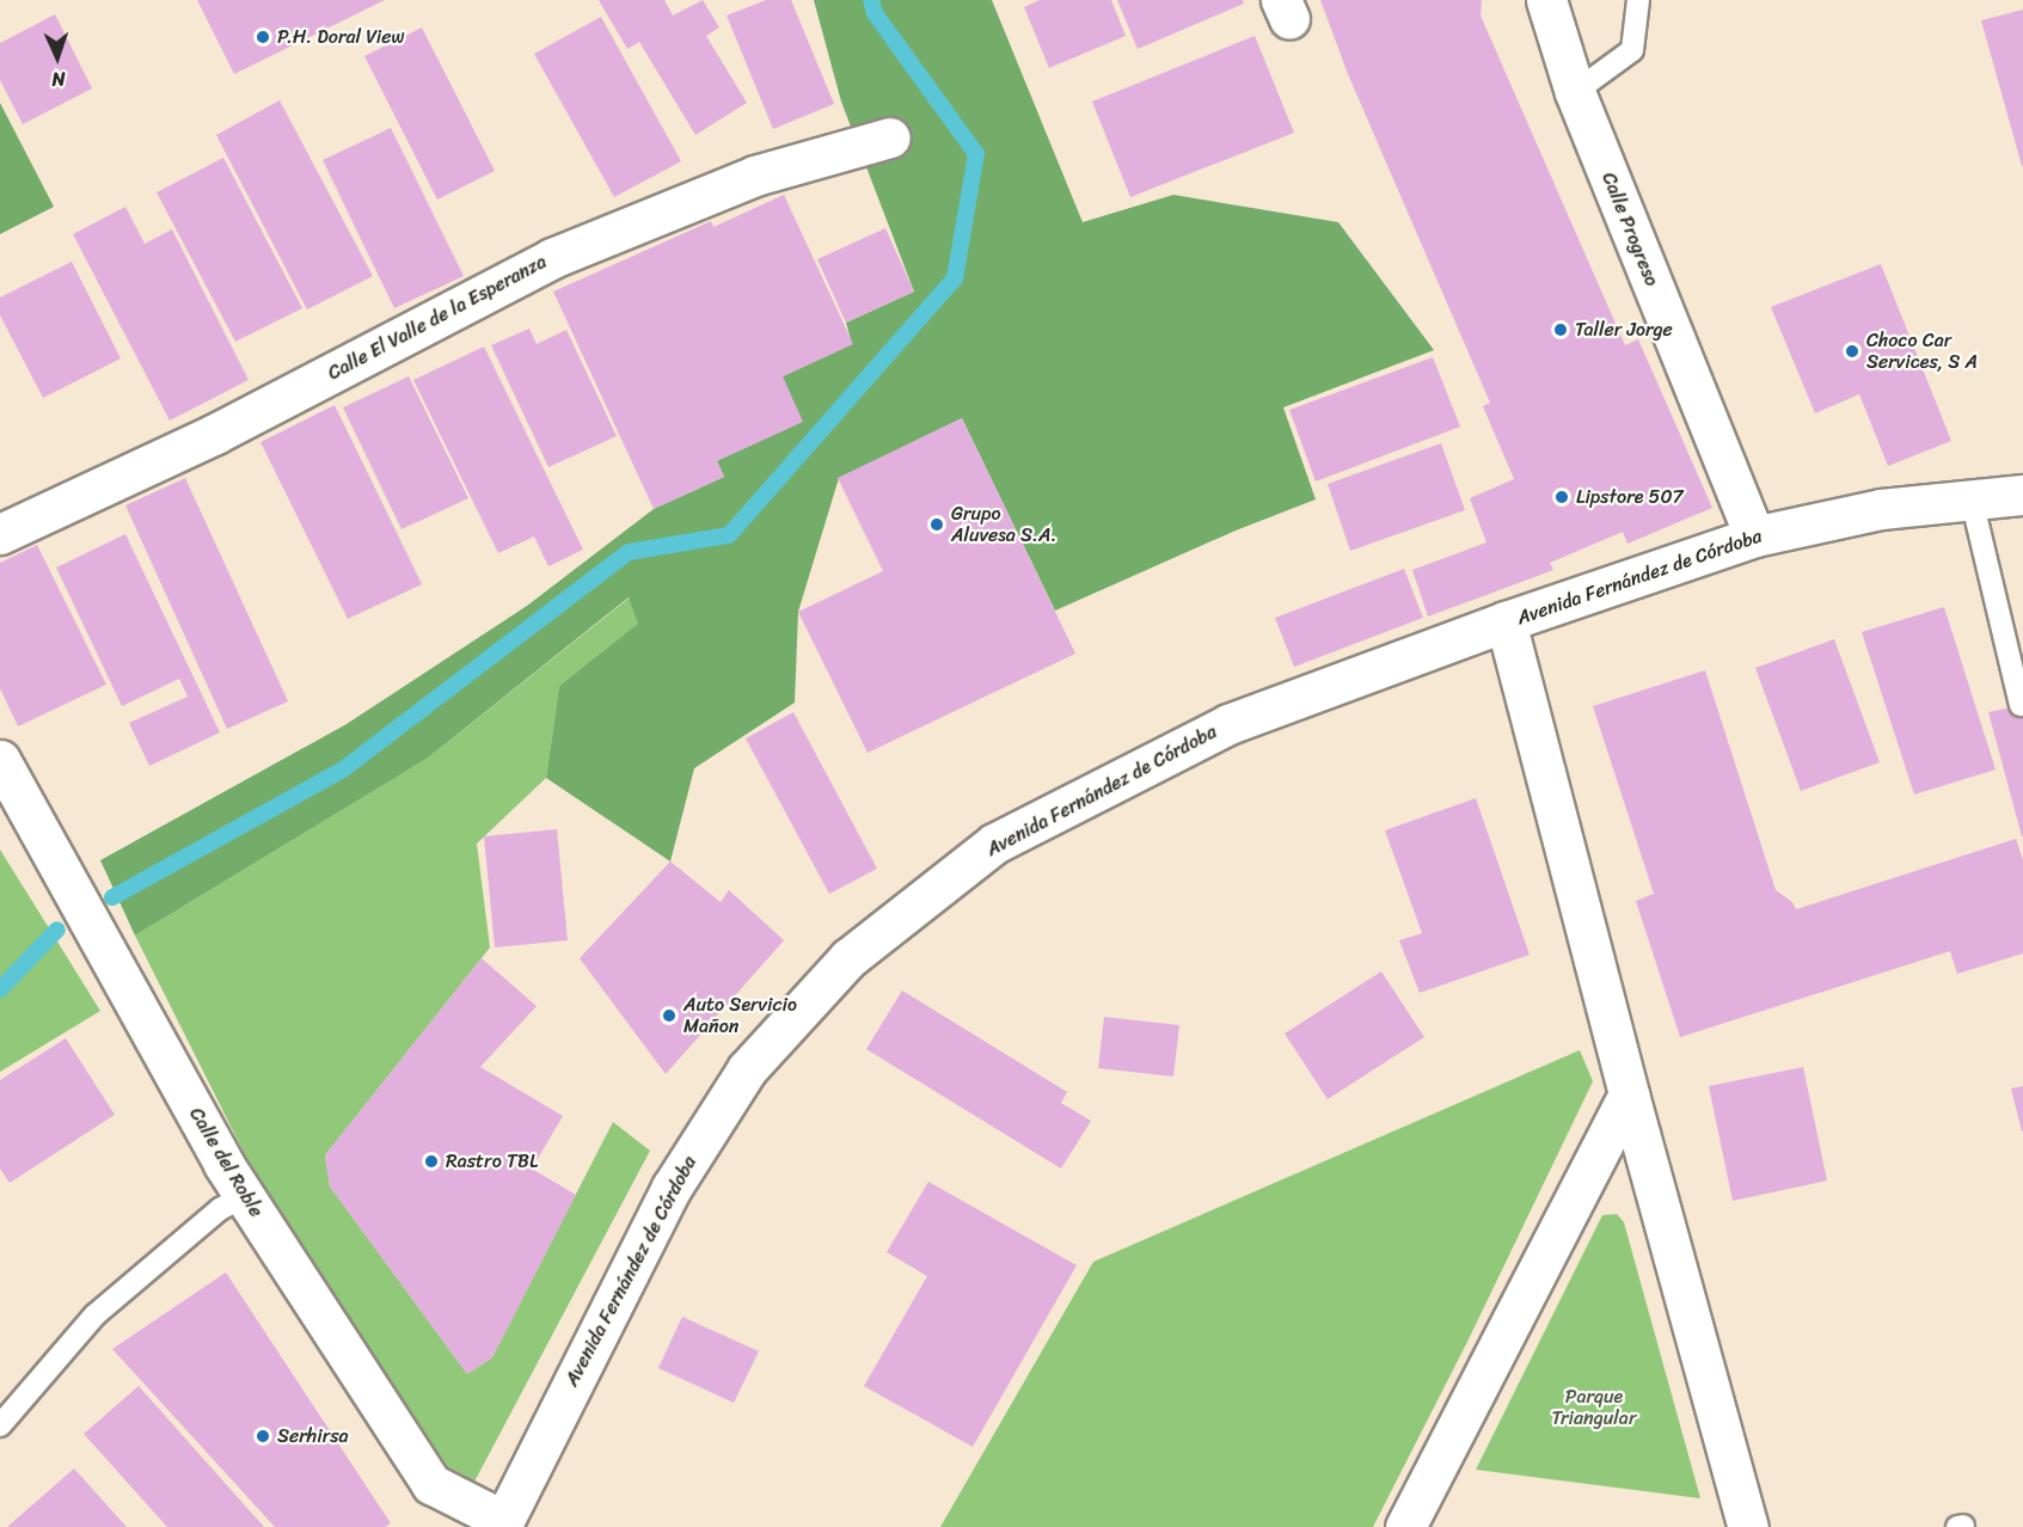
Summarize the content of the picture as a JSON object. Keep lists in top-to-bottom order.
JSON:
{
  "streets": {
    "street": [
      "Calle Progreso",
      "Calle El Valle de la Esperanza",
      "Avenida Fernández de Córdoba",
      "Calle del Roble"
    ]
  },
  "crossings": [
    ["Calle Progreso", "Avenida Fernández de Córdoba"],
    ["Avenida Fernández de Córdoba", "Calle del Roble"]
  ],
  "parks": ["Parque Triangular"],
  "places": [
    "P.H. Doral View",
    "Taller Jorge",
    "Choco Car Services, S A",
    "Lipstore 507",
    "Grupo Aluvesa S.A.",
    "Auto Servicio Mañon",
    "Rastro TBL",
    "Serhirsa"
  ],
  "north": "bottom"
}
